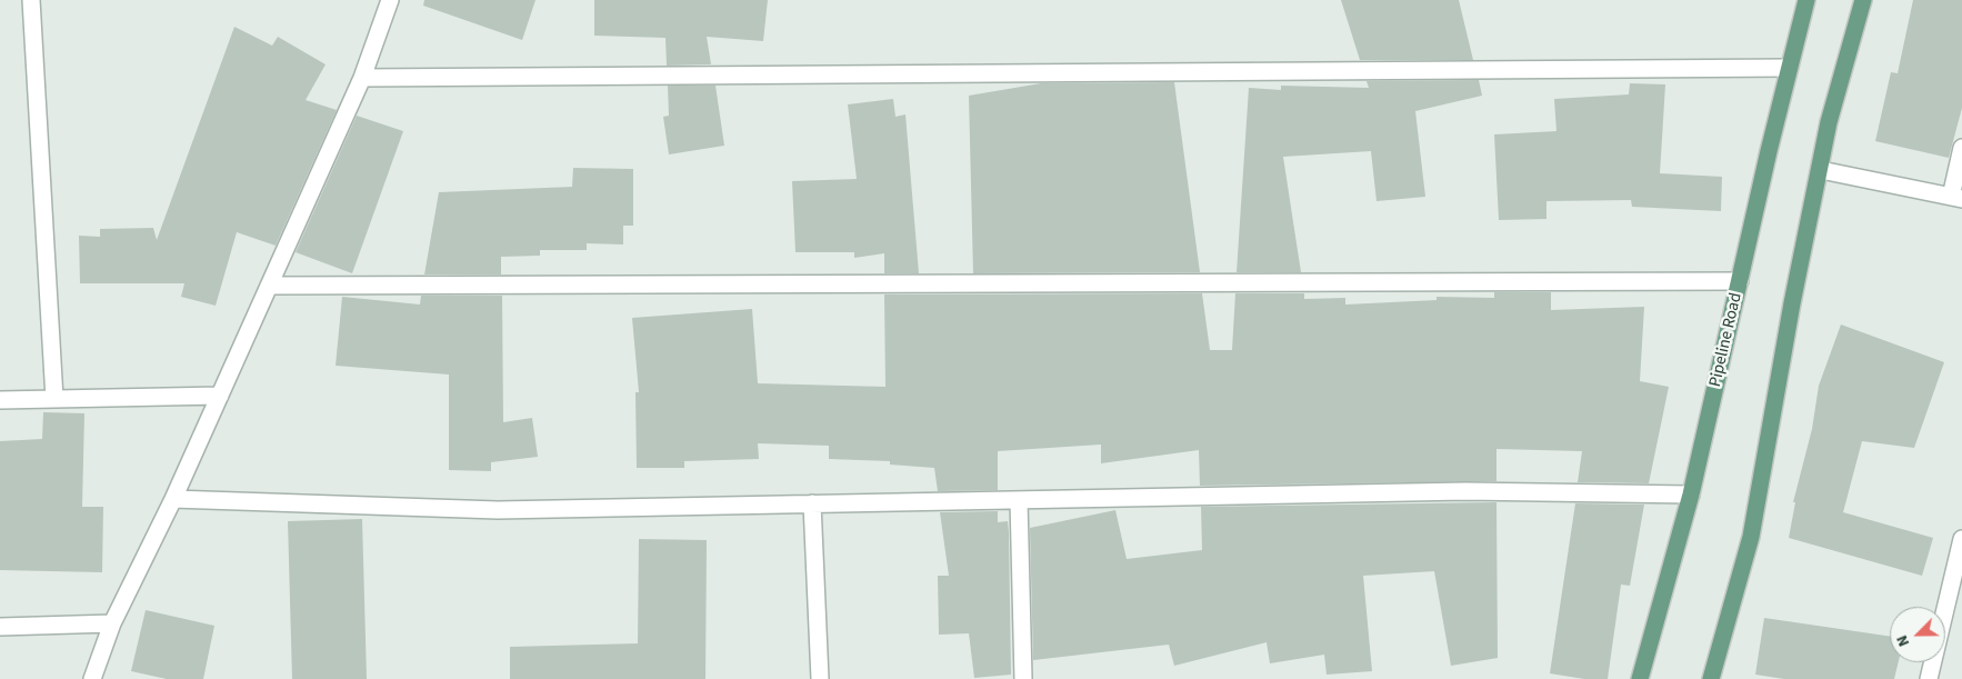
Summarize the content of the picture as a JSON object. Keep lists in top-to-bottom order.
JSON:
{
  "streets": {
    "main road": ["Pipeline Road"]
  },
  "north": "bottom left"
}
